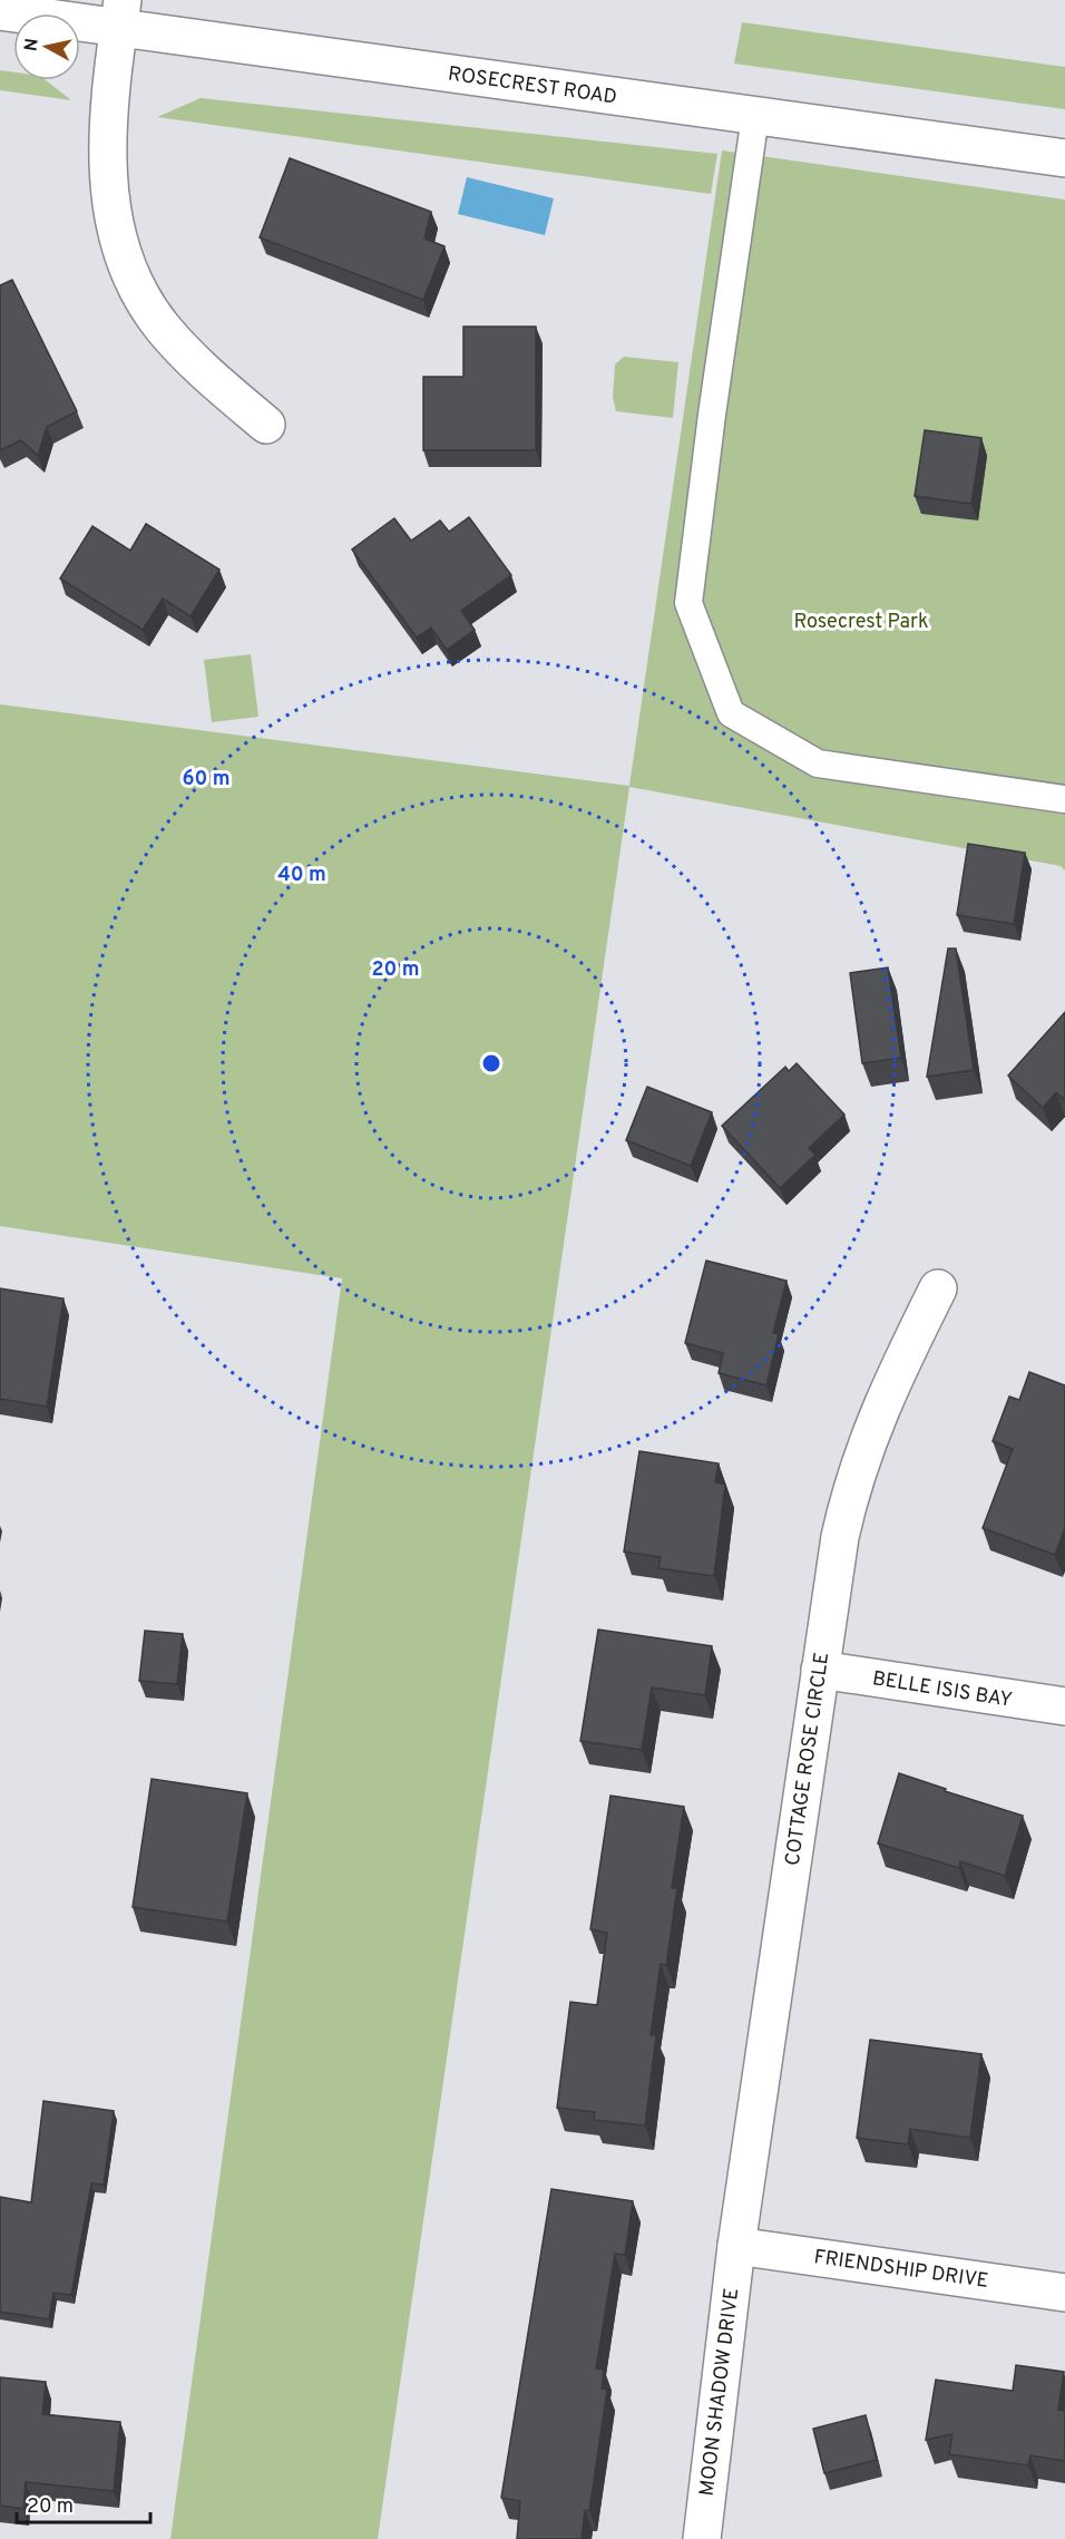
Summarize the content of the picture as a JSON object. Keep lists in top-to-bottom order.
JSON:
{
  "streets": {
    "street": [
      "ROSECREST ROAD",
      "BELLE ISIS BAY",
      "COTTAGE ROSE CIRCLE",
      "FRIENDSHIP DRIVE",
      "MOON SHADOW DRIVE"
    ]
  },
  "crossings": [
    ["BELLE ISIS BAY", "COTTAGE ROSE CIRCLE"],
    ["COTTAGE ROSE CIRCLE", "FRIENDSHIP DRIVE"],
    ["COTTAGE ROSE CIRCLE", "MOON SHADOW DRIVE"],
    ["FRIENDSHIP DRIVE", "MOON SHADOW DRIVE"]
  ],
  "parks": ["Rosecrest Park"],
  "scale_bar": "20 m",
  "north": "left",
  "rings": ["60 m", "40 m", "20 m"]
}
